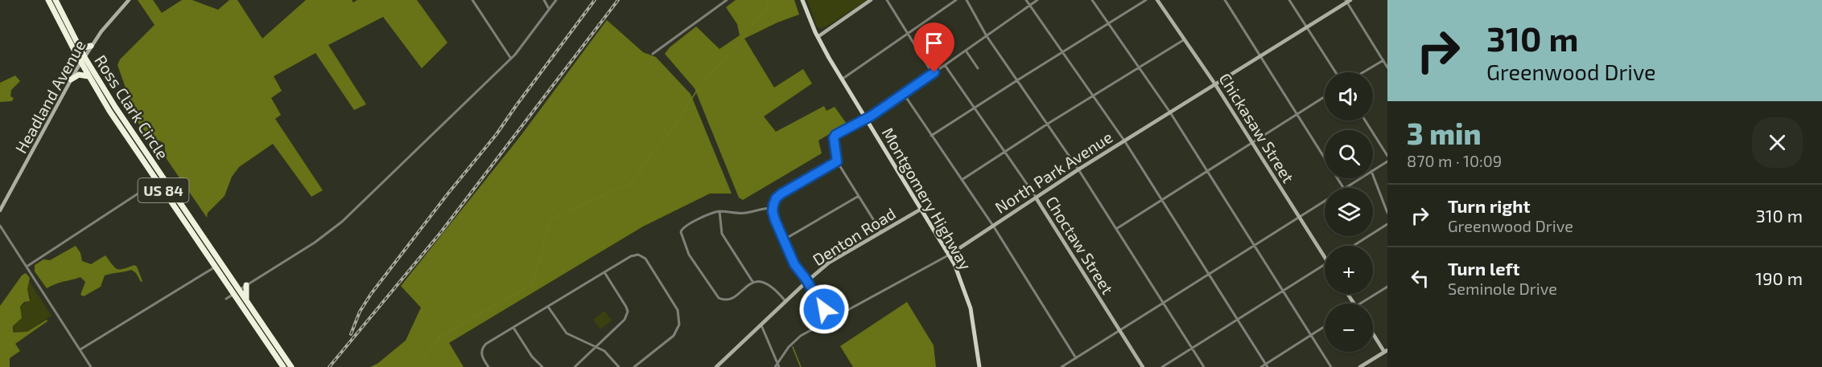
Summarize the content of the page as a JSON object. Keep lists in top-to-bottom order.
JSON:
{
  "streets": {
    "highway": ["Ross Clark Circle", "US 84"],
    "main road": ["Montgomery Highway"],
    "street": [
      "Headland Avenue",
      "Chickasaw Street",
      "North Park Avenue",
      "Denton Road",
      "Choctaw Street"
    ]
  },
  "crossings": [
    ["Headland Avenue", "Ross Clark Circle"],
    ["Chickasaw Street", "North Park Avenue"],
    ["North Park Avenue", "Montgomery Highway"],
    ["North Park Avenue", "Choctaw Street"],
    ["Montgomery Highway", "Denton Road"]
  ],
  "page": {
    "turn": ["310 m", "Greenwood Drive"],
    "map_buttons": ["+", "−"],
    "heading": ["3 min", "870 m · 10:09"],
    "list": [
      {
        "name": "Turn right",
        "note": "Greenwood Drive",
        "value": "310 m"
      },
      {
        "name": "Turn left",
        "note": "Seminole Drive",
        "value": "190 m"
      }
    ]
  }
}
